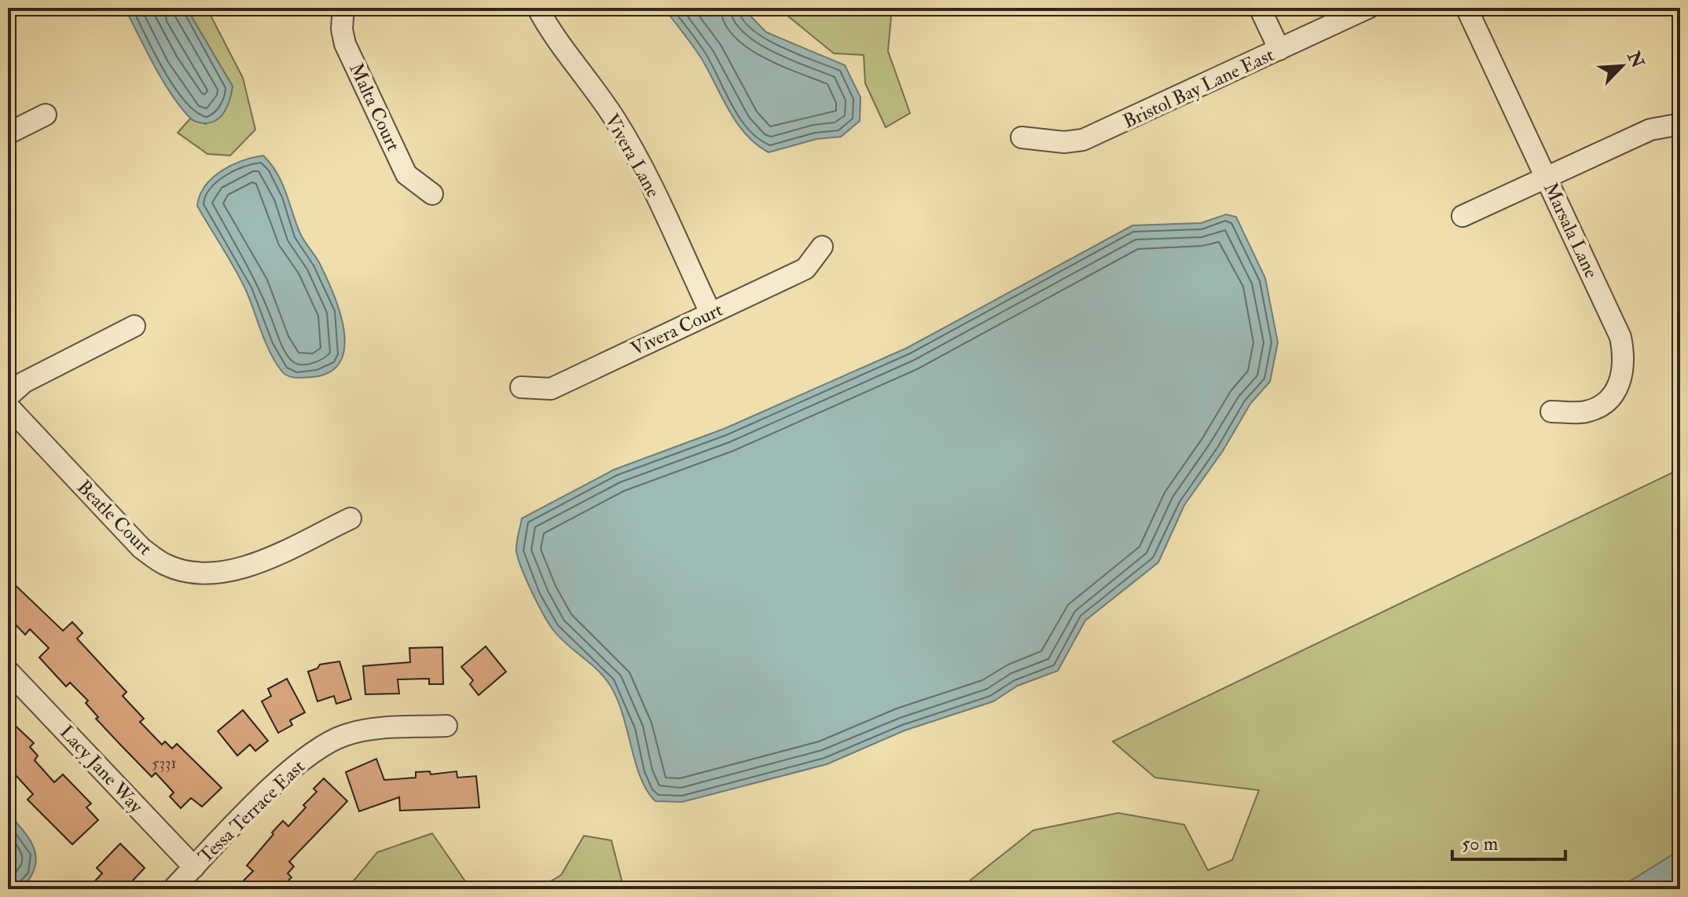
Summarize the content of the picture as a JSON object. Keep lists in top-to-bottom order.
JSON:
{
  "streets": {
    "street": [
      "Bristol Bay Lane East",
      "Malta Court",
      "Vivera Lane",
      "Marsala Lane",
      "Vivera Court",
      "Beatle Court",
      "Lacy Jane Way",
      "Tessa Terrace East"
    ]
  },
  "crossings": [
    ["Vivera Lane", "Vivera Court"],
    ["Lacy Jane Way", "Tessa Terrace East"]
  ],
  "house_numbers": ["5331"],
  "scale_bar": "50 m",
  "north": "top right"
}
